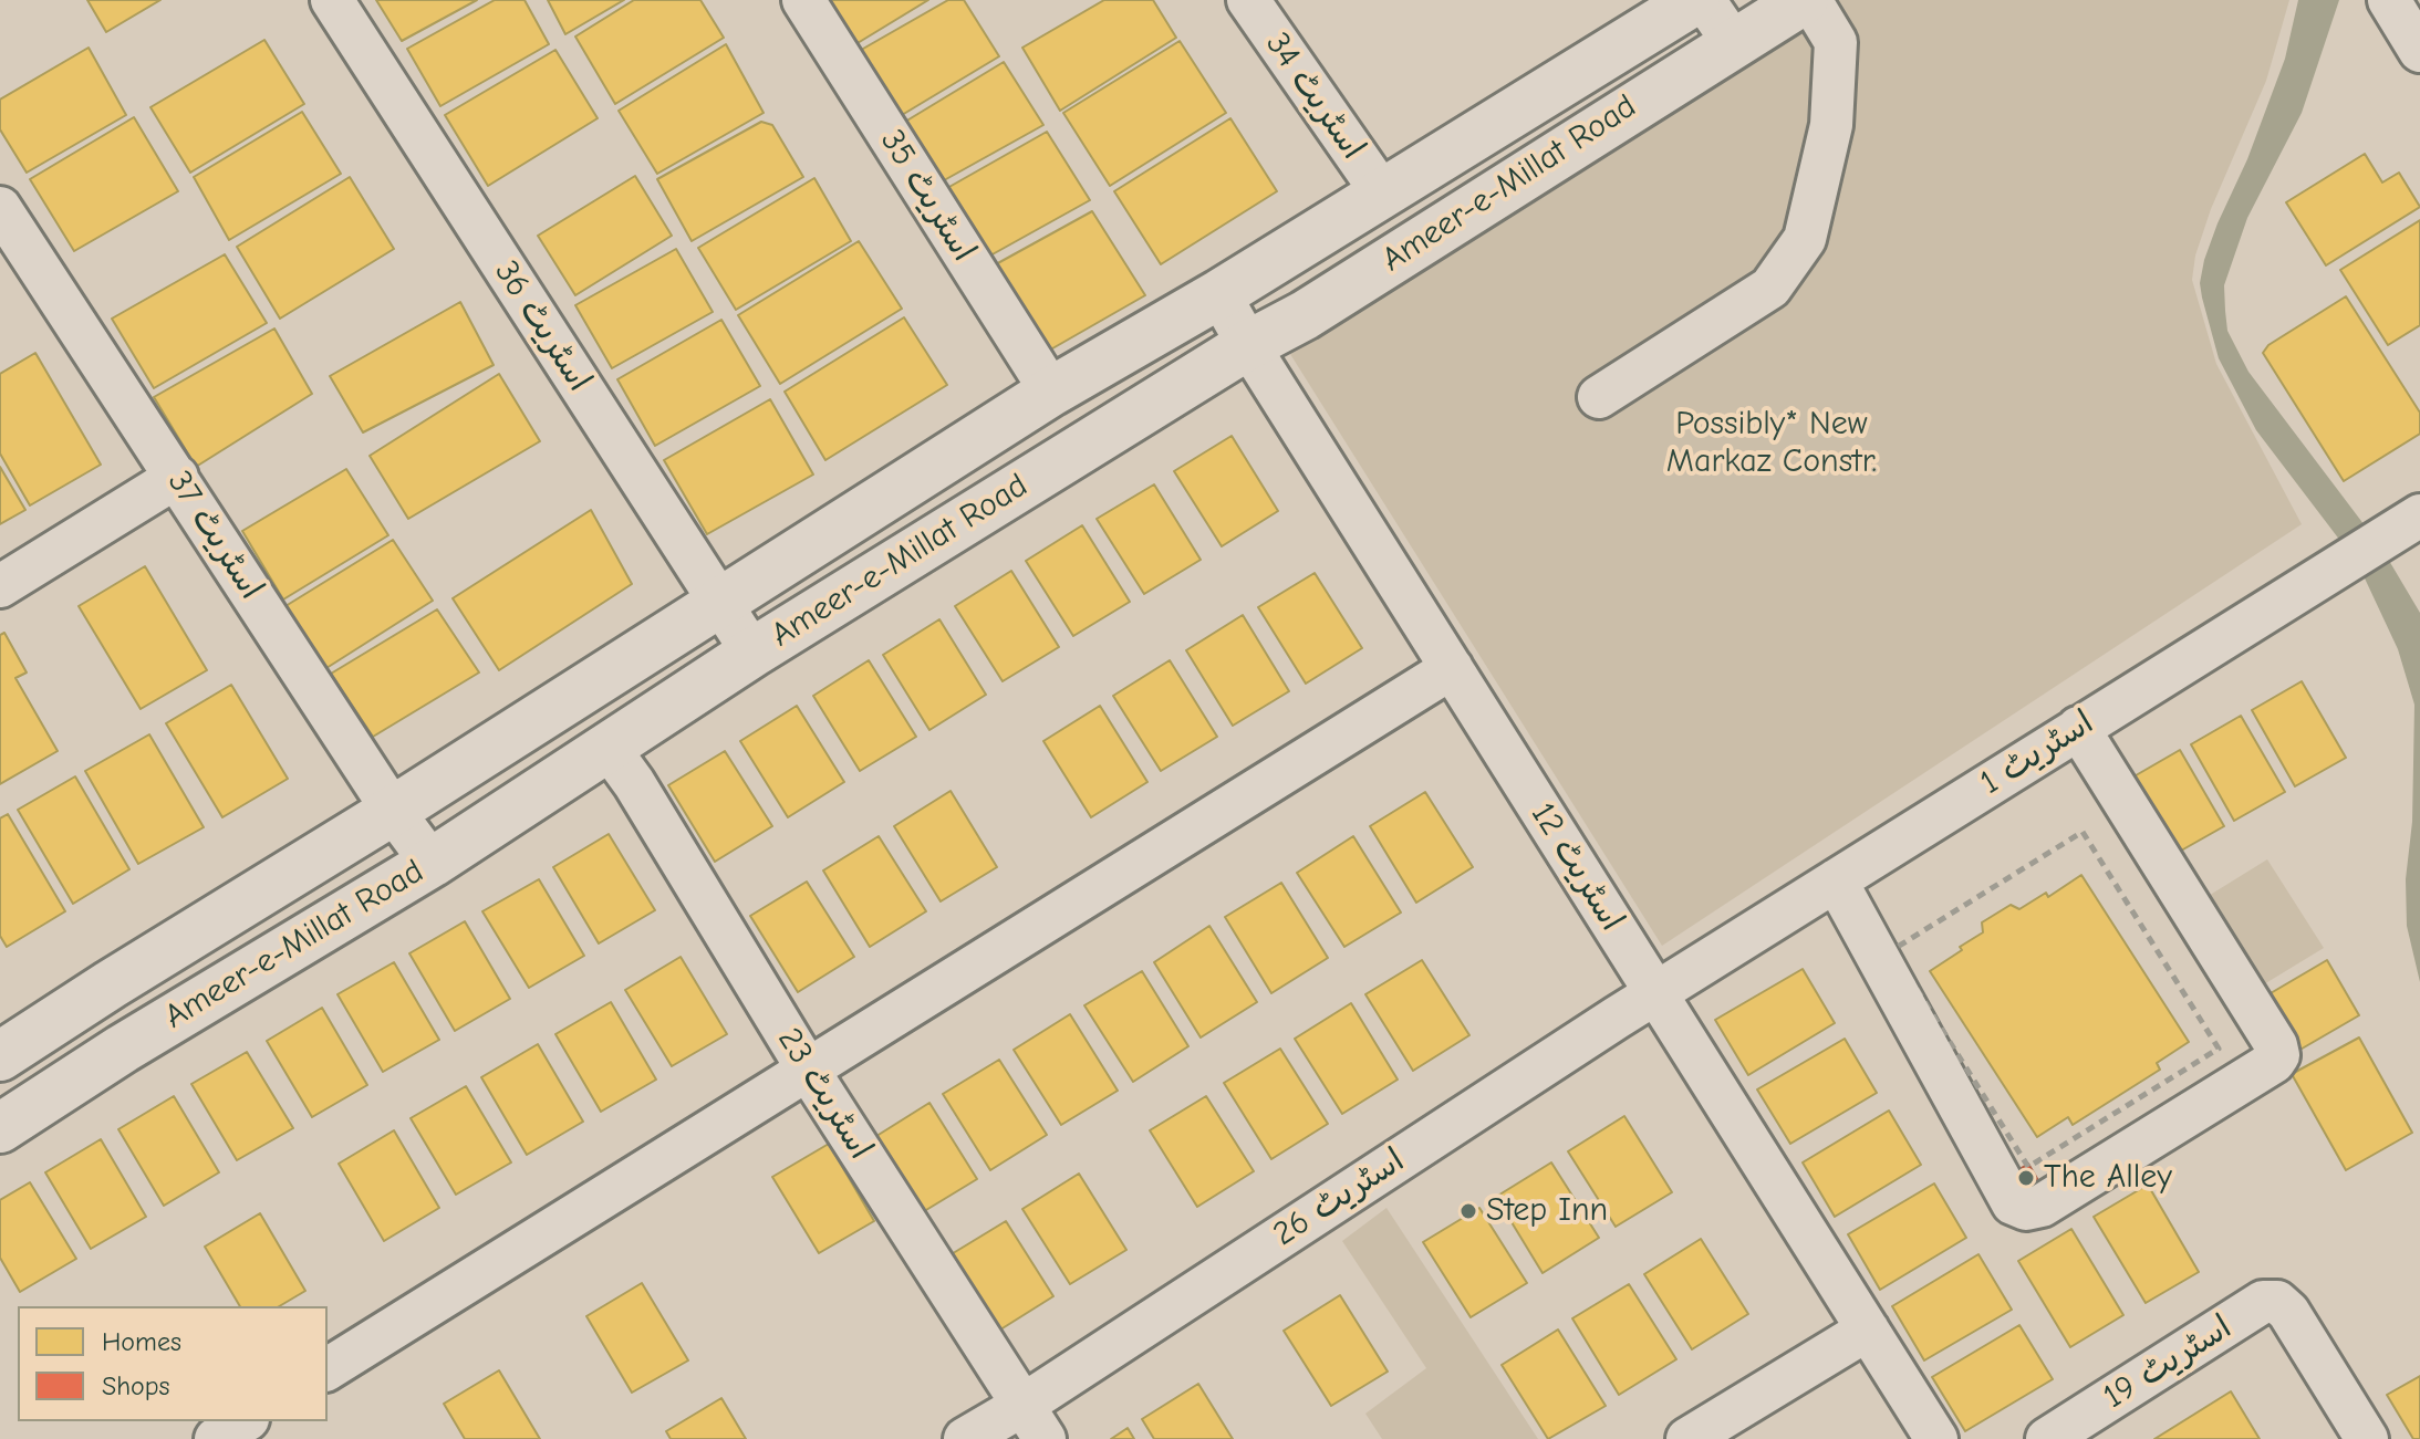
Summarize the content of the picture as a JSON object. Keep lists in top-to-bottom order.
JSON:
{
  "streets": {
    "main road": ["Ameer-e-Millat Road"],
    "street": [
      "اسٹریٹ 34",
      "اسٹریٹ 35",
      "اسٹریٹ 36",
      "اسٹریٹ 37",
      "اسٹریٹ 1",
      "اسٹریٹ 12",
      "اسٹریٹ 23",
      "اسٹریٹ 26",
      "اسٹریٹ 19"
    ]
  },
  "crossings": [
    ["اسٹریٹ 34", "Ameer-e-Millat Road"],
    ["Ameer-e-Millat Road", "اسٹریٹ 35"],
    ["Ameer-e-Millat Road", "اسٹریٹ 36"],
    ["Ameer-e-Millat Road", "اسٹریٹ 37"],
    ["Ameer-e-Millat Road", "اسٹریٹ 12"],
    ["Ameer-e-Millat Road", "اسٹریٹ 23"],
    ["اسٹریٹ 1", "اسٹریٹ 12"],
    ["اسٹریٹ 1", "اسٹریٹ 26"],
    ["اسٹریٹ 12", "اسٹریٹ 26"],
    ["اسٹریٹ 23", "اسٹریٹ 26"]
  ],
  "parks": ["Possibly* New Markaz Constr."],
  "places": ["The Alley", "Step Inn"],
  "legend": ["Homes", "Shops"]
}
